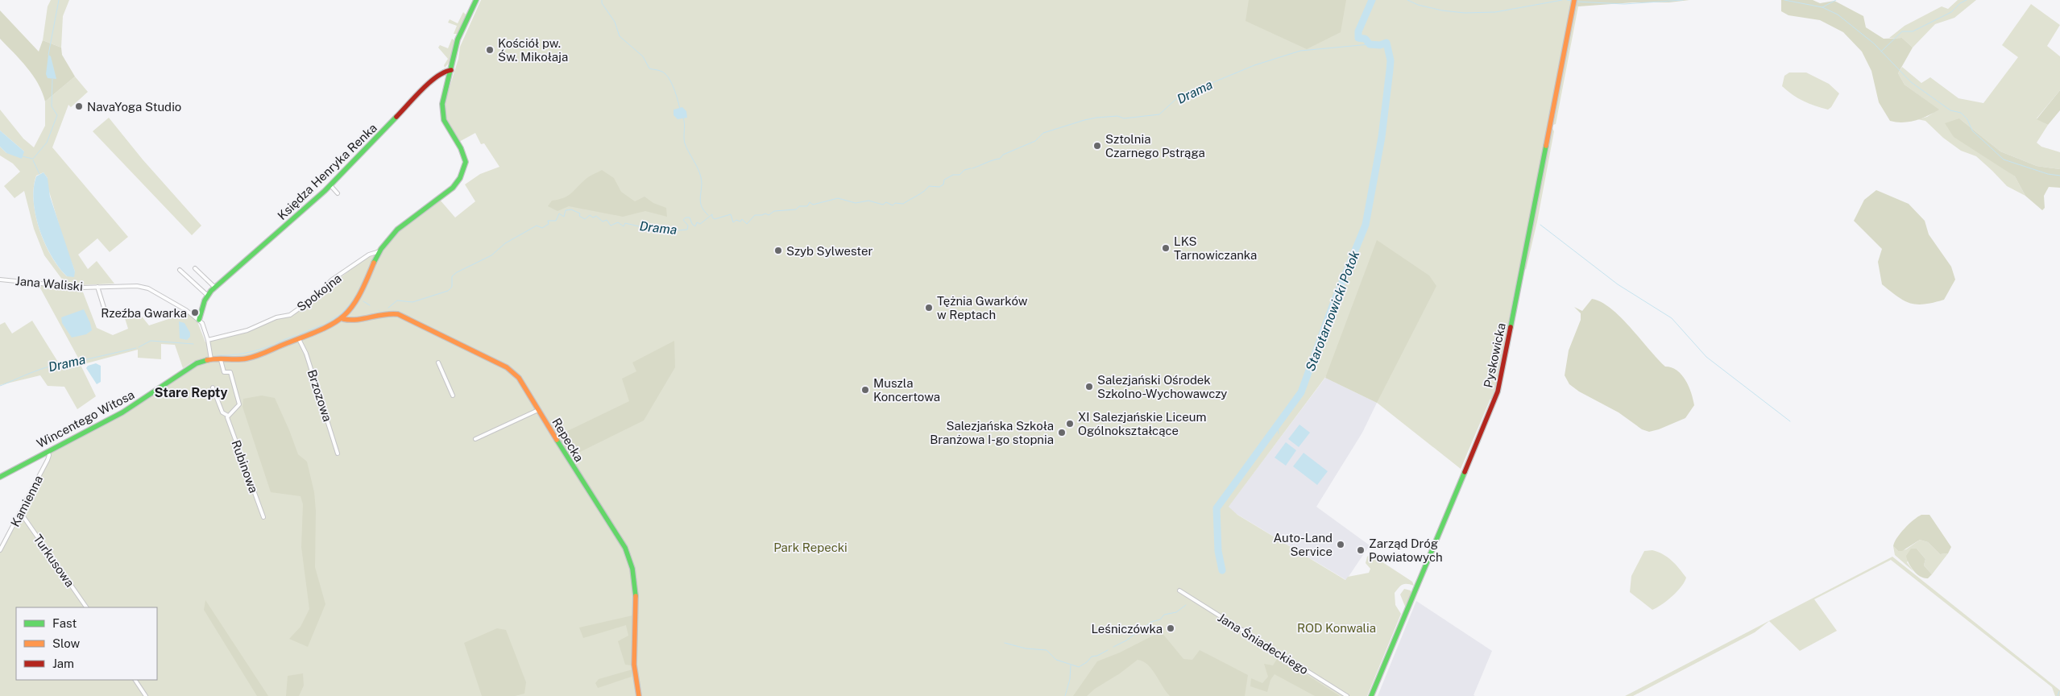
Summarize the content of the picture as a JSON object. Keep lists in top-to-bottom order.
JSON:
{
  "streets": {
    "street": [
      "Księdza Henryka Renka",
      "Jana Waliski",
      "Spokojna",
      "Pyskowicka",
      "Brzozowa",
      "Wincentego Witosa",
      "Repecka",
      "Rubinowa",
      "Kamienna",
      "Turkusowa",
      "Jana Śniadeckiego"
    ]
  },
  "crossings": [
    ["Księdza Henryka Renka", "Jana Waliski"],
    ["Księdza Henryka Renka", "Wincentego Witosa"],
    ["Spokojna", "Wincentego Witosa"],
    ["Brzozowa", "Wincentego Witosa"],
    ["Wincentego Witosa", "Repecka"],
    ["Wincentego Witosa", "Kamienna"],
    ["Kamienna", "Turkusowa"]
  ],
  "districts": ["Stare Repty"],
  "water": ["Drama", "Starotarnowicki Potok"],
  "parks": ["Park Repecki", "ROD Konwalia"],
  "places": [
    "Kościół pw. Św. Mikołaja",
    "NavaYoga Studio",
    "Sztolnia Czarnego Pstrąga",
    "LKS Tarnowiczanka",
    "Szyb Sylwester",
    "Tężnia Gwarków w Reptach",
    "Rzeźba Gwarka",
    "Salezjański Ośrodek Szkolno-Wychowawczy",
    "Muszla Koncertowa",
    "XI Salezjańskie Liceum Ogólnokształcące",
    "Salezjańska Szkoła Branżowa I-go stopnia",
    "Auto-Land Service",
    "Zarząd Dróg Powiatowych",
    "Leśniczówka"
  ],
  "legend": ["Fast", "Slow", "Jam"]
}
